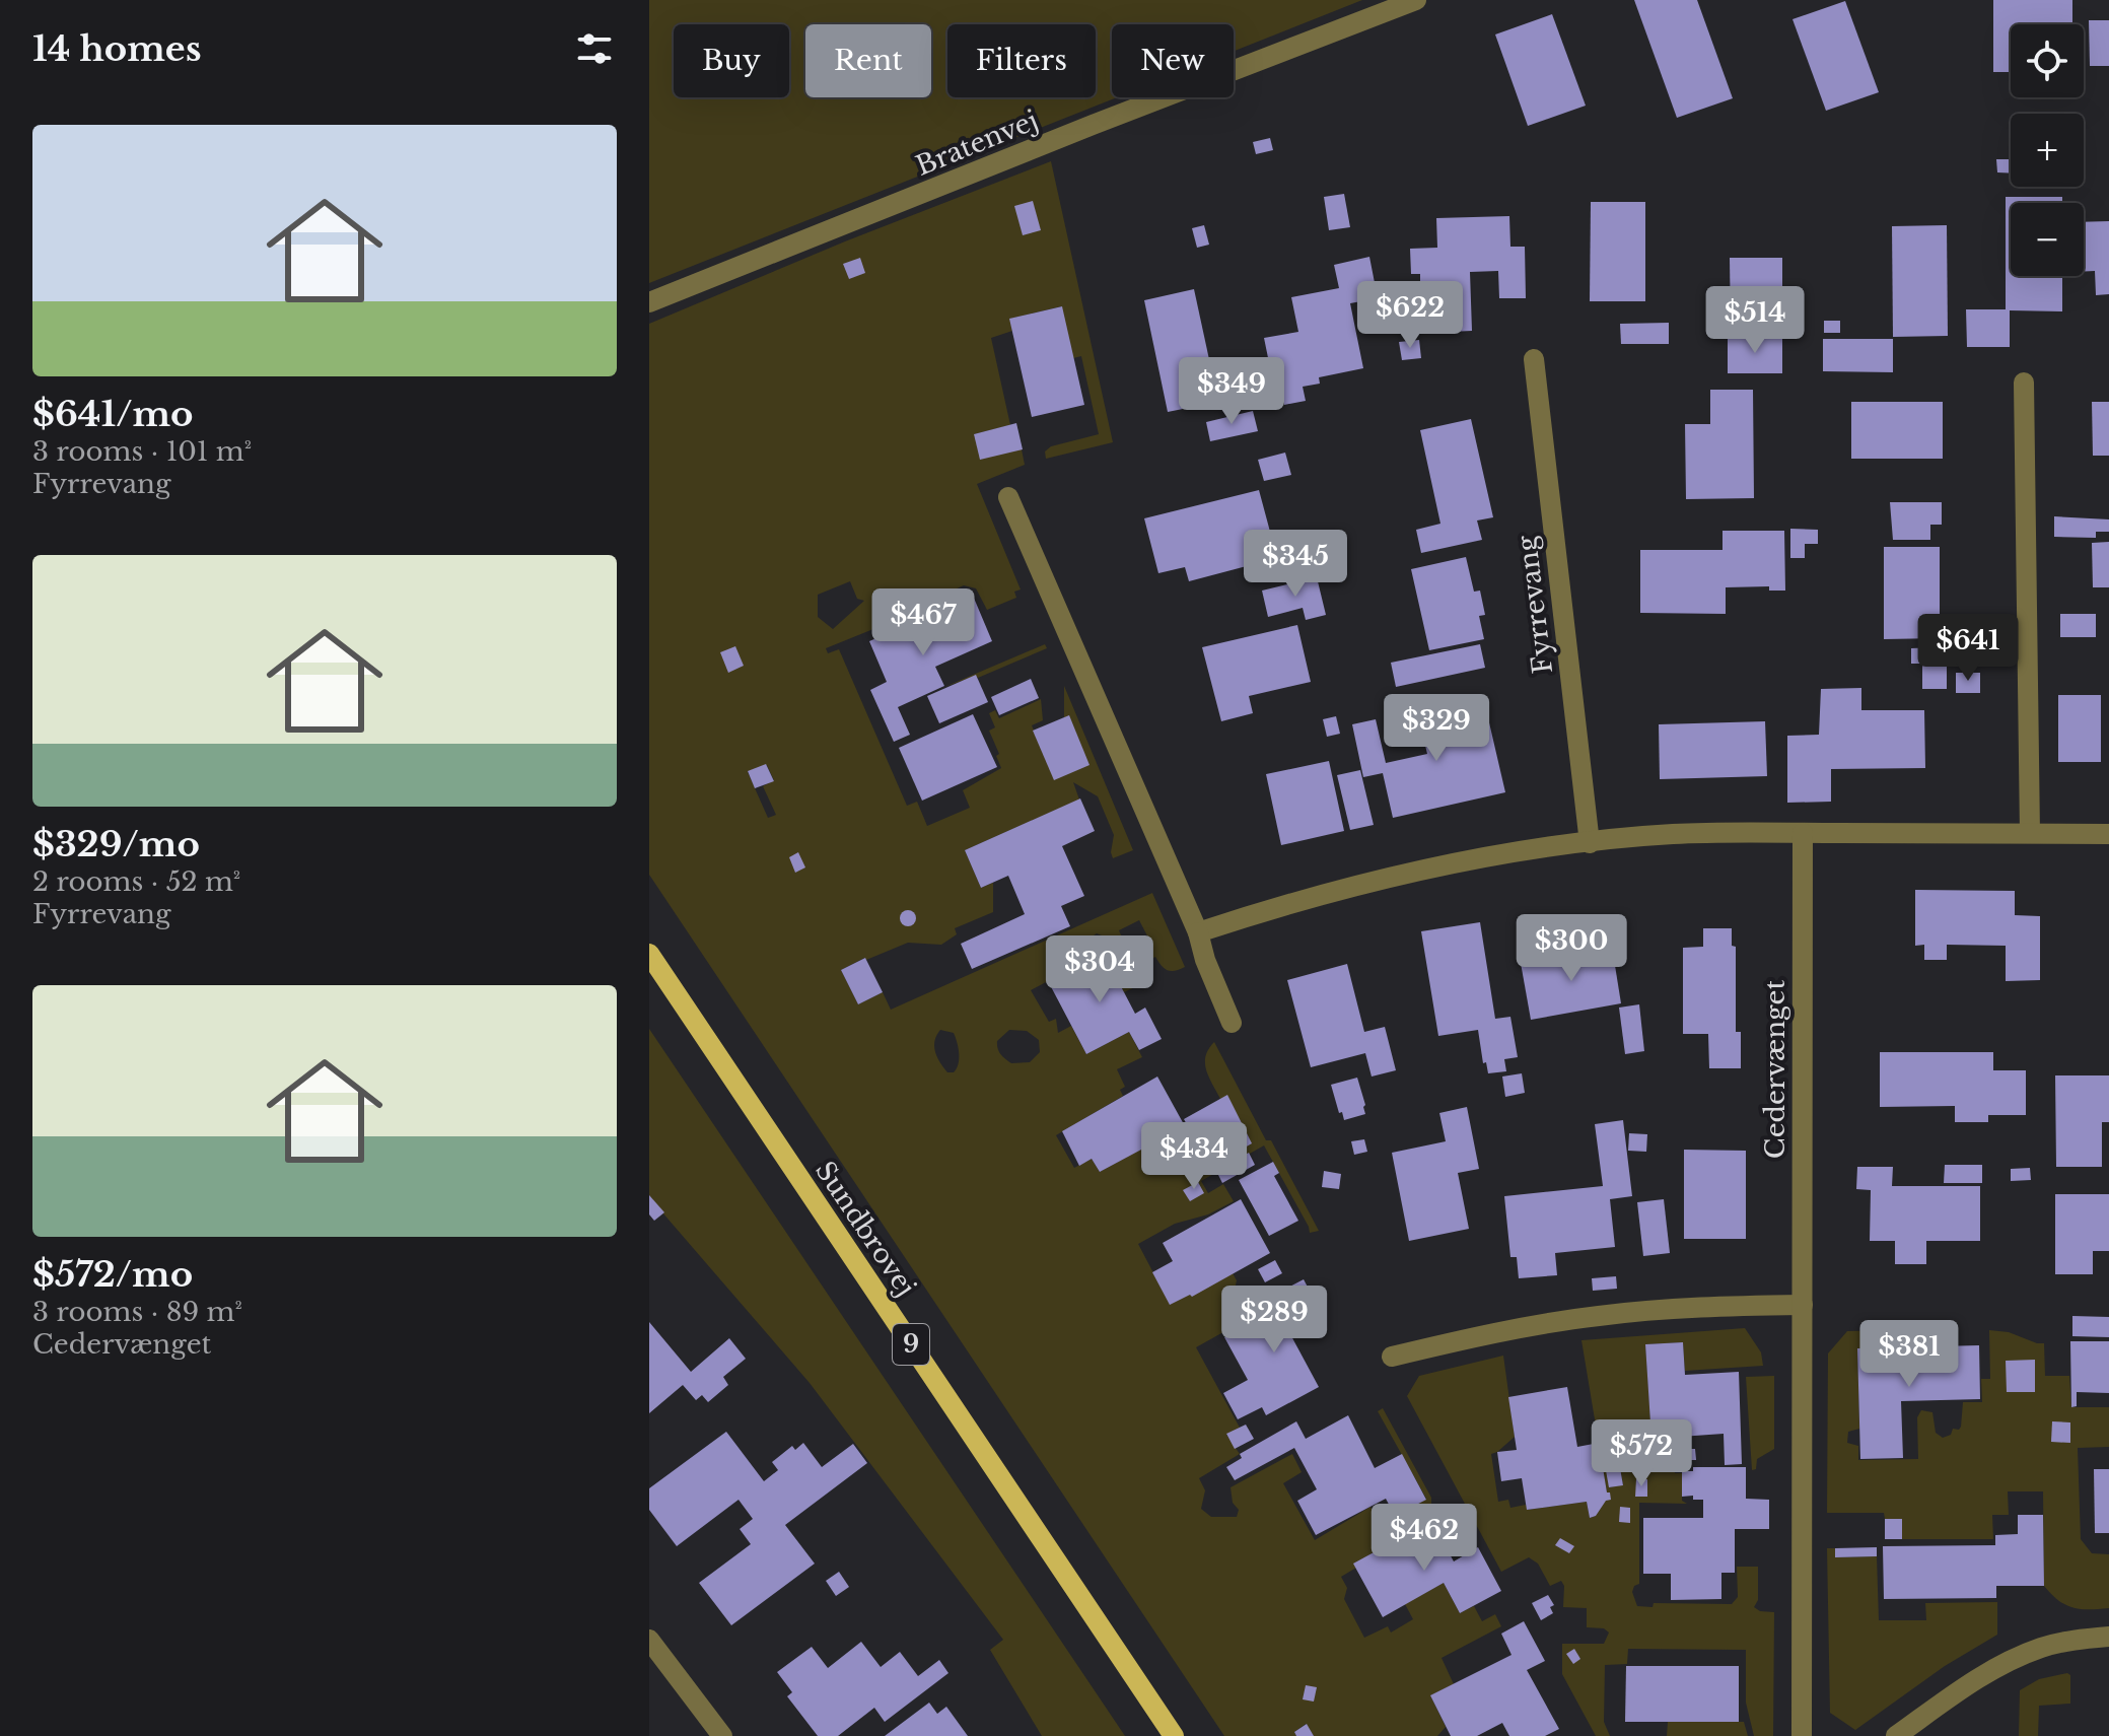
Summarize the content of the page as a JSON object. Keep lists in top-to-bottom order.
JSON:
{
  "streets": {
    "main road": ["Sundbrovej", "9"],
    "street": ["Bratenvej", "Fyrrevang", "Cedervænget"]
  },
  "page": {
    "heading": "14 homes",
    "map_buttons": ["+", "−"],
    "chip": [
      "Buy",
      "Rent",
      "Filters",
      "New"
    ],
    "list": [
      {
        "name": "$641/mo",
        "note": "3 rooms · 101 m² · Fyrrevang"
      },
      {
        "name": "$329/mo",
        "note": "2 rooms · 52 m² · Fyrrevang"
      },
      {
        "name": "$572/mo",
        "note": "3 rooms · 89 m² · Cedervænget"
      }
    ],
    "price": [
      "$622",
      "$514",
      "$349",
      "$345",
      "$467",
      "$641",
      "$329",
      "$300",
      "$304",
      "$434",
      "$289",
      "$381",
      "$572",
      "$462"
    ]
  }
}
